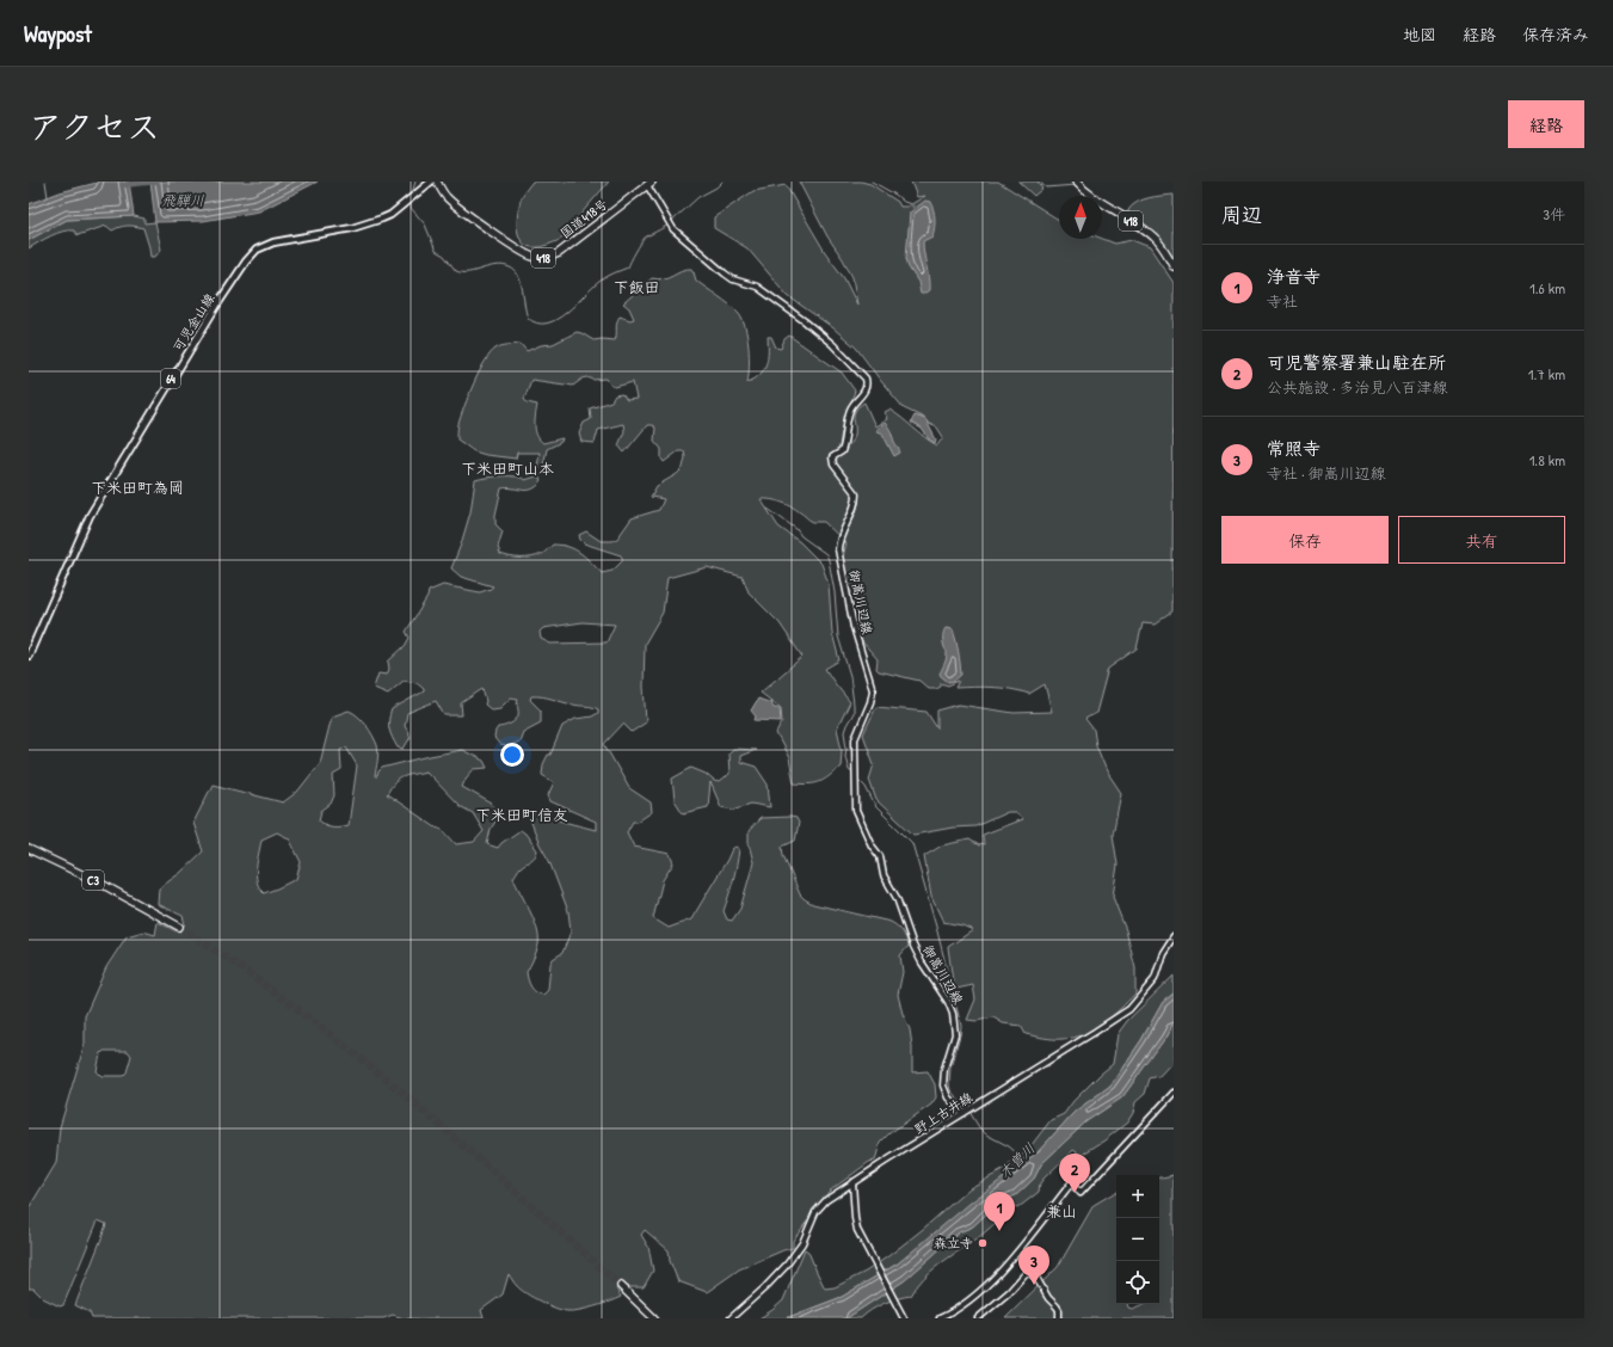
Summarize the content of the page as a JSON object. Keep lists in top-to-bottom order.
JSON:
{
  "streets": {
    "highway": ["国道418号", "418", "C3"],
    "main road": [
      "可児金山線",
      "64",
      "御嵩川辺線",
      "野上古井線"
    ]
  },
  "crossings": [
    ["国道418号", "御嵩川辺線"],
    ["御嵩川辺線", "野上古井線"]
  ],
  "districts": [
    "下飯田",
    "下米田町山本",
    "下米田町為岡",
    "下米田町信友",
    "兼山"
  ],
  "water": ["飛騨川", "木曽川"],
  "places": ["森立寺"],
  "north": "top",
  "page": {
    "header": "Waypost",
    "nav": ["地図", "経路", "保存済み"],
    "title": "アクセス",
    "buttons": [
      "経路",
      ["保存", "共有"]
    ],
    "heading": ["周辺", "3件"],
    "list": [
      {
        "mark": "1",
        "name": "浄音寺",
        "note": "寺社",
        "value": "1.6 km"
      },
      {
        "mark": "2",
        "name": "可児警察署兼山駐在所",
        "note": "公共施設 · 多治見八百津線",
        "value": "1.7 km"
      },
      {
        "mark": "3",
        "name": "常照寺",
        "note": "寺社 · 御嵩川辺線",
        "value": "1.8 km"
      }
    ],
    "pins": ["2", "1", "3"],
    "map_buttons": ["+", "−"]
  }
}
